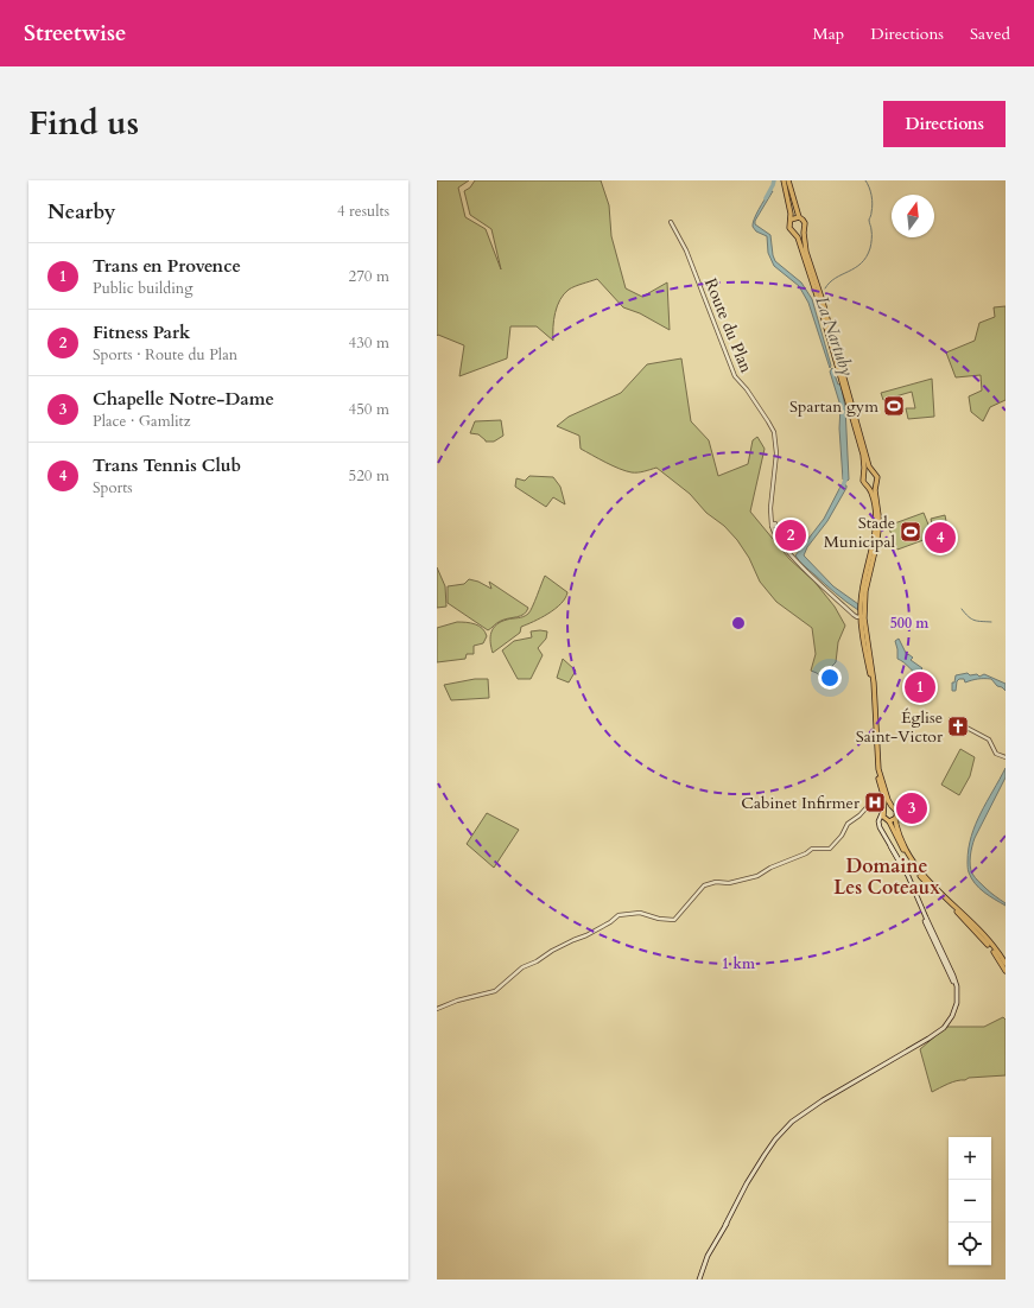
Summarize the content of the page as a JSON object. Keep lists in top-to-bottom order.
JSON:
{
  "streets": {
    "street": ["Route du Plan"]
  },
  "districts": ["Domaine Les Coteaux"],
  "water": ["La Nartuby"],
  "places": {
    "sports": ["Spartan gym", "Stade Municipal"],
    "church": ["Église Saint-Victor"],
    "hospital": ["Cabinet Infirmer"]
  },
  "north": "top",
  "page": {
    "header": "Streetwise",
    "nav": ["Map", "Directions", "Saved"],
    "title": "Find us",
    "buttons": "Directions",
    "heading": ["Nearby", "4 results"],
    "list": [
      {
        "mark": "1",
        "name": "Trans en Provence",
        "note": "Public building",
        "value": "270 m"
      },
      {
        "mark": "2",
        "name": "Fitness Park",
        "note": "Sports · Route du Plan",
        "value": "430 m"
      },
      {
        "mark": "3",
        "name": "Chapelle Notre-Dame",
        "note": "Place · Gamlitz",
        "value": "450 m"
      },
      {
        "mark": "4",
        "name": "Trans Tennis Club",
        "note": "Sports",
        "value": "520 m"
      }
    ],
    "pins": [
      "2",
      "4",
      "1",
      "3"
    ],
    "map_buttons": ["+", "−"]
  },
  "rings": ["500 m", "1 km"]
}
